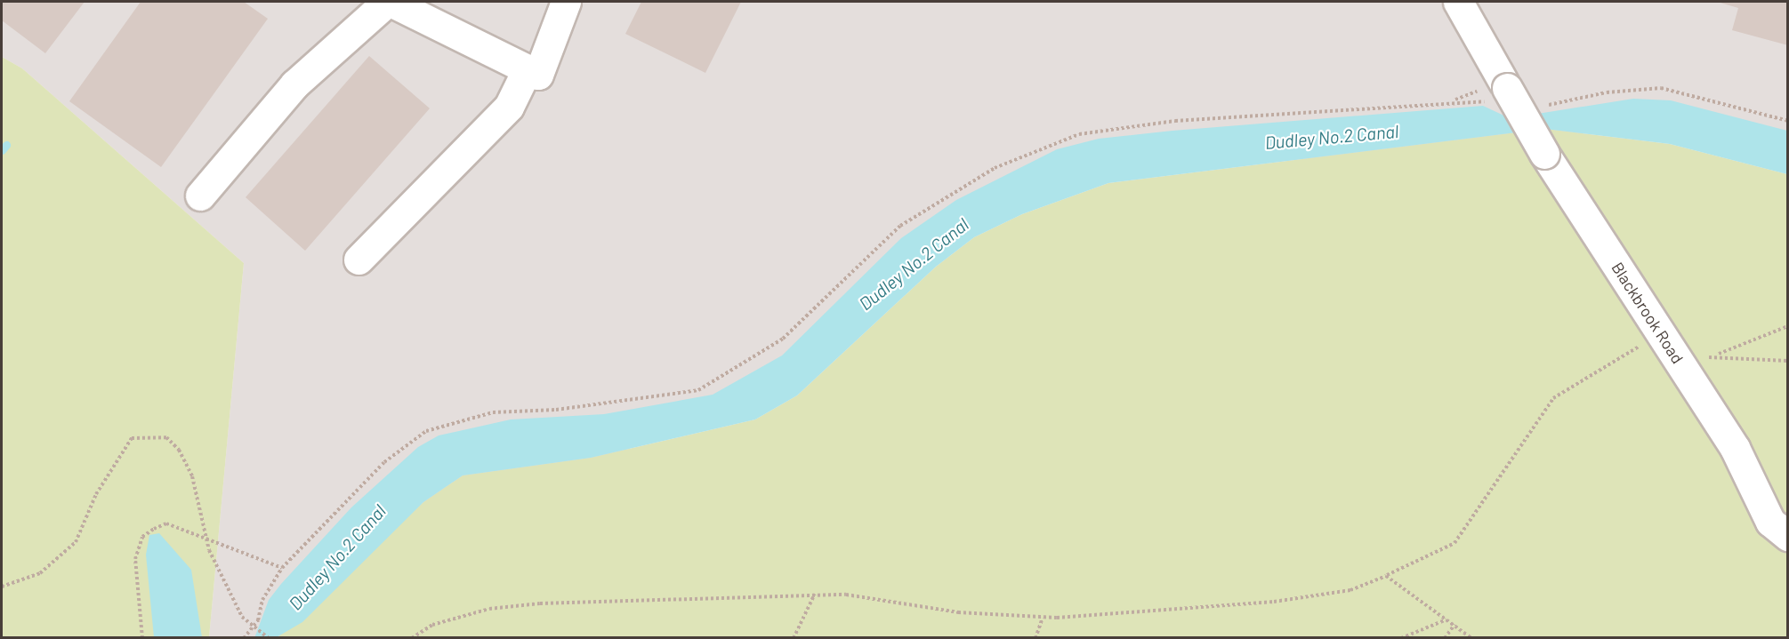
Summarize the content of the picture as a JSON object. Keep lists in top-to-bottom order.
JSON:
{
  "streets": {
    "street": ["Blackbrook Road"]
  },
  "water": ["Dudley No.2 Canal"]
}
